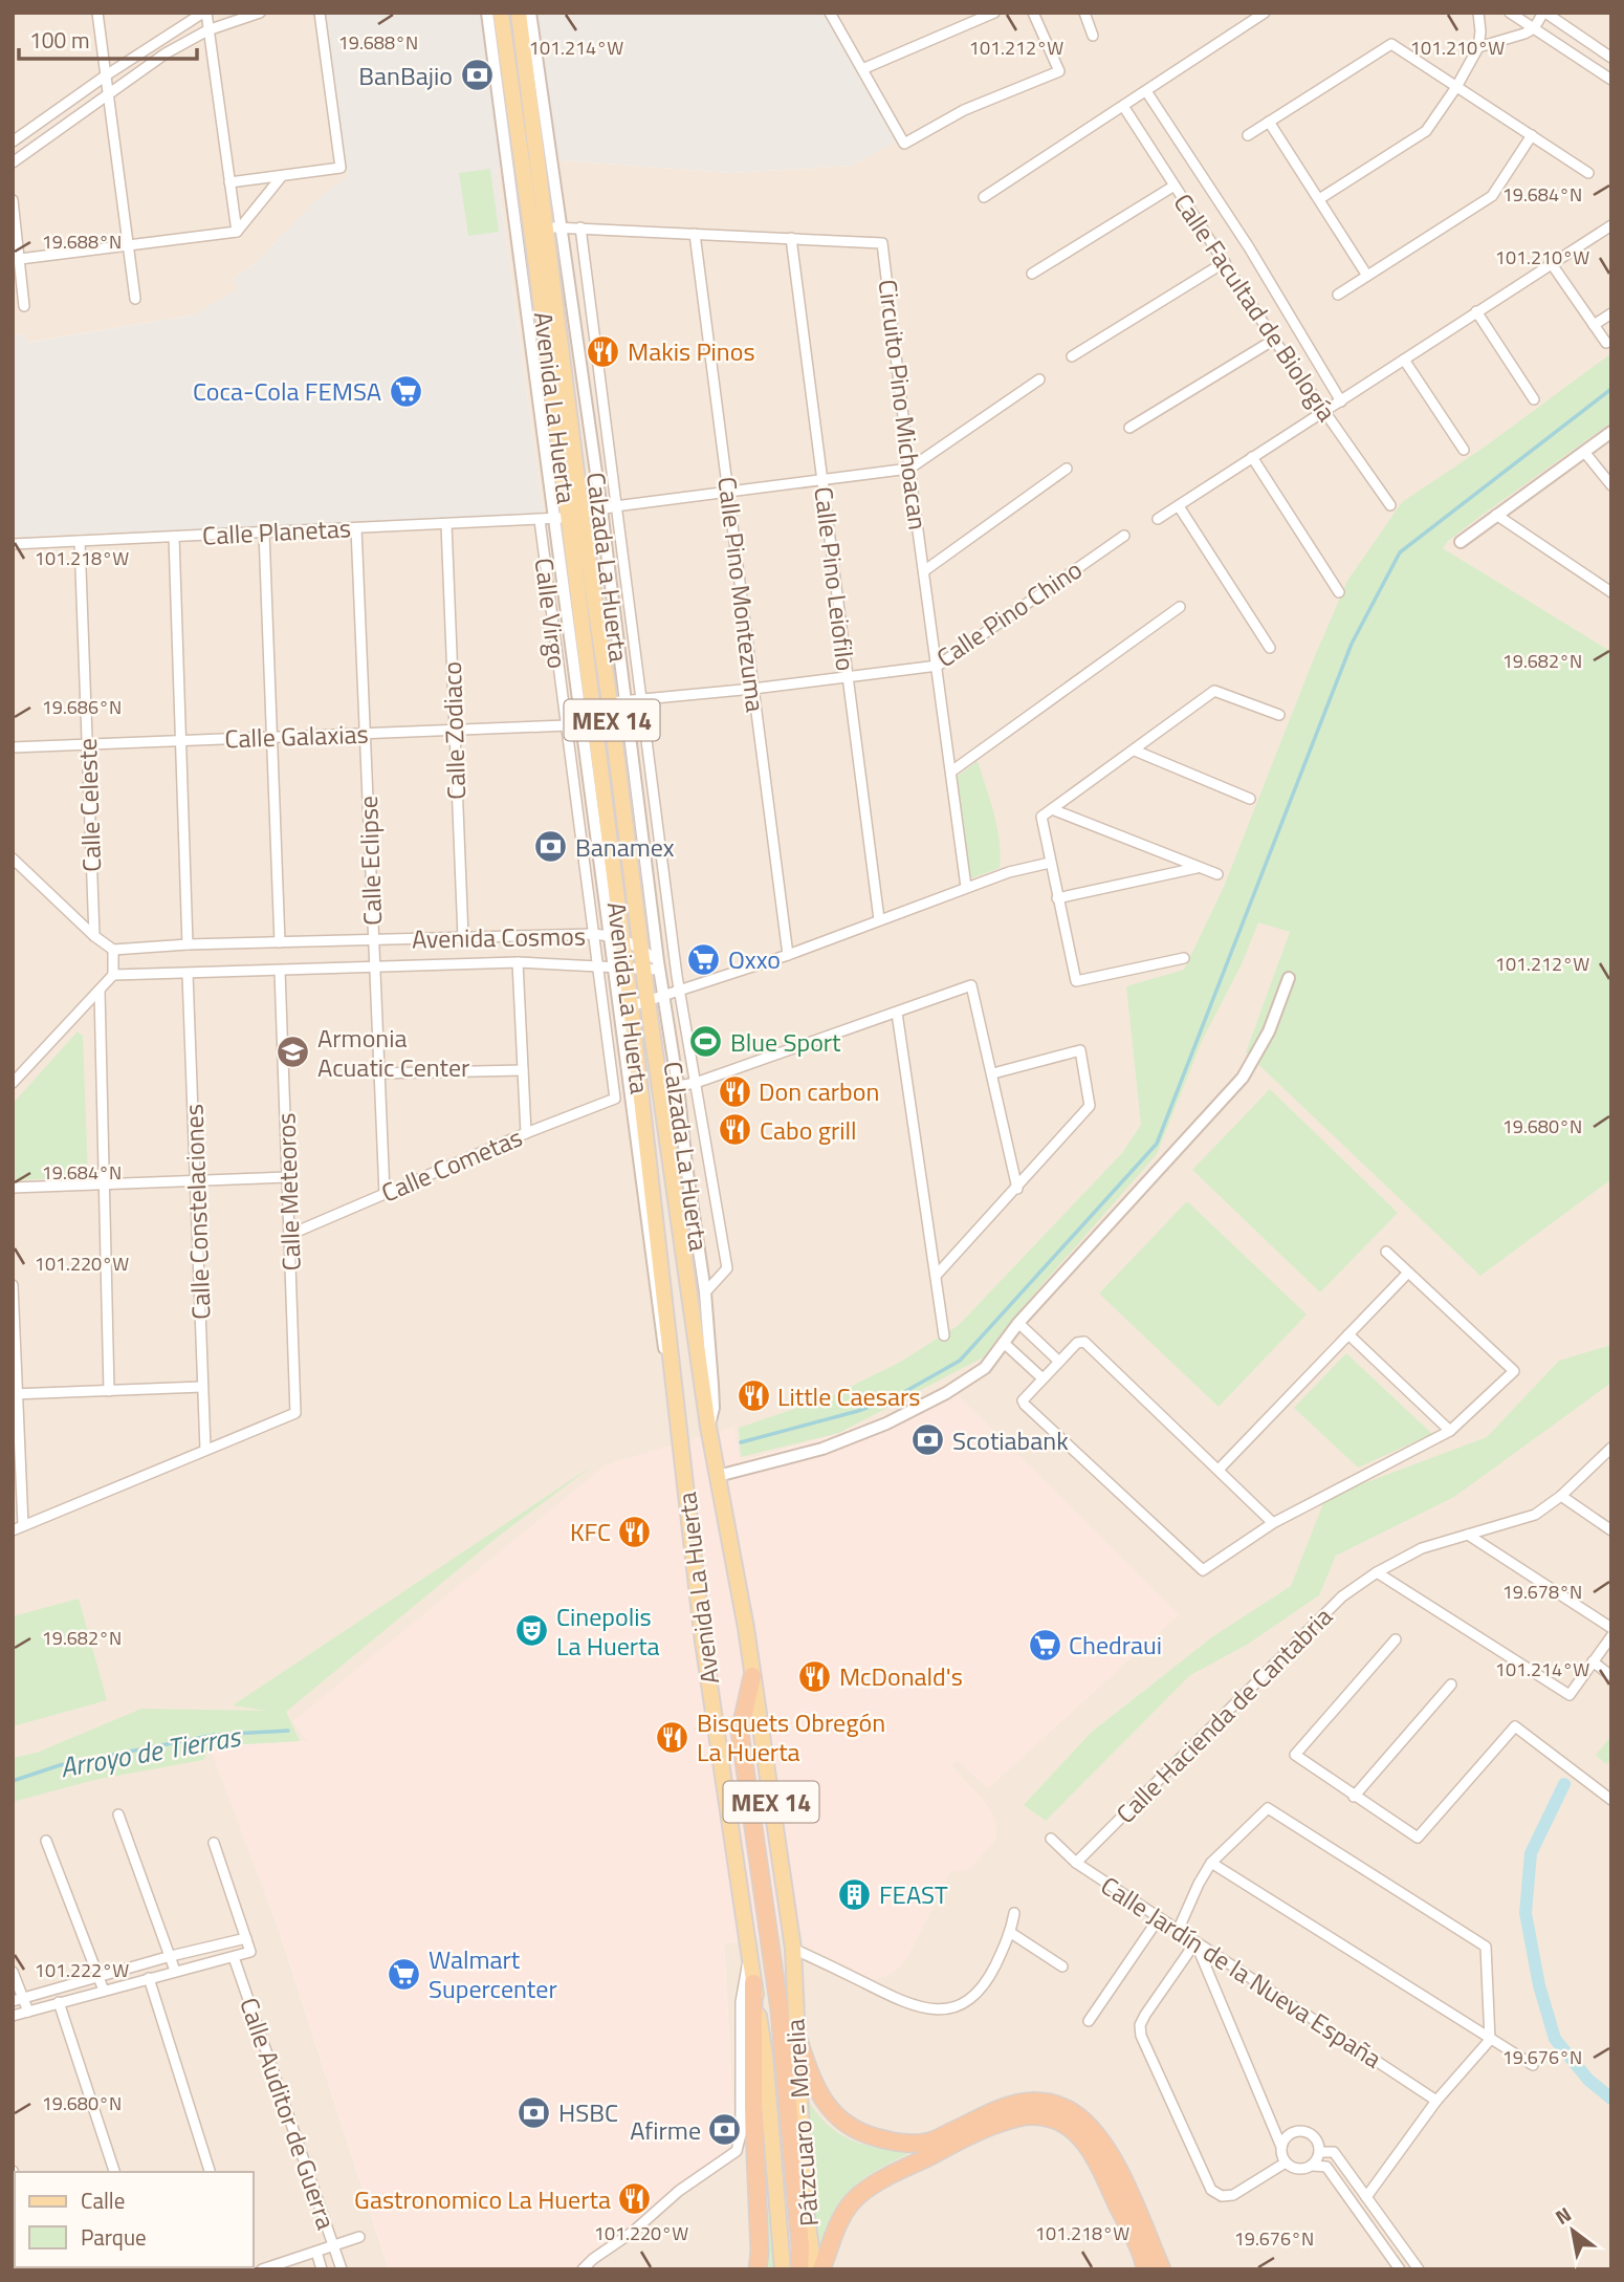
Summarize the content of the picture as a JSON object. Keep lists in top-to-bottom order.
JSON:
{
  "streets": {
    "main road": ["Avenida La Huerta", "MEX 14", "Pátzcuaro - Morelia"],
    "street": [
      "Calle Facultad de Biología",
      "Circuito Pino Michoacan",
      "Calle Planetas",
      "Calzada La Huerta",
      "Calle Pino Leiofilo",
      "Calle Pino Montezuma",
      "Calle Virgo",
      "Calle Pino Chino",
      "Calle Zodiaco",
      "Calle Galaxias",
      "Calle Celeste",
      "Calle Eclipse",
      "Avenida Cosmos",
      "Calle Cometas",
      "Calle Meteoros",
      "Calle Constelaciones",
      "Calle Hacienda de Cantabria",
      "Calle Jardín de la Nueva España",
      "Calle Auditor de Guerra"
    ]
  },
  "crossings": [
    ["Circuito Pino Michoacan", "Avenida La Huerta"],
    ["Circuito Pino Michoacan", "Calle Planetas"],
    ["Circuito Pino Michoacan", "Calzada La Huerta"],
    ["Circuito Pino Michoacan", "Calle Pino Leiofilo"],
    ["Circuito Pino Michoacan", "Calle Pino Montezuma"],
    ["Circuito Pino Michoacan", "Calle Pino Chino"],
    ["Avenida La Huerta", "Calle Planetas"],
    ["Avenida La Huerta", "Calzada La Huerta"],
    ["Avenida La Huerta", "Calle Pino Chino"],
    ["Avenida La Huerta", "MEX 14"],
    ["Avenida La Huerta", "Calle Galaxias"],
    ["Avenida La Huerta", "Avenida Cosmos"],
    ["Avenida La Huerta", "Pátzcuaro - Morelia"],
    ["Calle Planetas", "Calzada La Huerta"],
    ["Calle Planetas", "Calle Pino Leiofilo"],
    ["Calle Planetas", "Calle Pino Montezuma"],
    ["Calle Planetas", "Calle Virgo"],
    ["Calle Planetas", "Calle Zodiaco"],
    ["Calle Planetas", "Calle Celeste"],
    ["Calle Planetas", "Calle Eclipse"],
    ["Calzada La Huerta", "Calle Pino Chino"],
    ["Calzada La Huerta", "Avenida Cosmos"],
    ["Calle Pino Leiofilo", "Calle Pino Chino"],
    ["Calle Pino Montezuma", "Calle Pino Chino"],
    ["Calle Virgo", "Calle Galaxias"],
    ["Calle Virgo", "Avenida Cosmos"],
    ["Calle Virgo", "Calle Cometas"],
    ["Calle Zodiaco", "Calle Galaxias"],
    ["Calle Zodiaco", "Avenida Cosmos"],
    ["Calle Galaxias", "Calle Celeste"],
    ["Calle Galaxias", "Calle Eclipse"],
    ["Calle Eclipse", "Avenida Cosmos"],
    ["Calle Eclipse", "Calle Cometas"],
    ["Avenida Cosmos", "Calle Meteoros"],
    ["Avenida Cosmos", "Calle Constelaciones"],
    ["Calle Cometas", "Calle Meteoros"],
    ["Calle Meteoros", "Calle Constelaciones"],
    ["Calle Hacienda de Cantabria", "Calle Jardín de la Nueva España"]
  ],
  "water": ["Arroyo de Tierras"],
  "places": {
    "bank": [
      "BanBajio",
      "Banamex",
      "Scotiabank",
      "HSBC",
      "Afirme"
    ],
    "restaurant": [
      "Makis Pinos",
      "Don carbon",
      "Cabo grill",
      "Little Caesars",
      "KFC",
      "McDonald's",
      "Bisquets Obregón La Huerta",
      "Gastronomico La Huerta"
    ],
    "supermarket": [
      "Coca-Cola FEMSA",
      "Oxxo",
      "Chedraui",
      "Walmart Supercenter"
    ],
    "sports": ["Blue Sport"],
    "school or university": ["Armonia Acuatic Center"],
    "theatre": ["Cinepolis La Huerta"],
    "building": ["FEAST"]
  },
  "legend": ["Calle", "Parque"],
  "scale_bar": "100 m",
  "north": "top left",
  "coordinates": [
    "19.688°N",
    "101.214°W",
    "101.212°W",
    "101.210°W",
    "19.684°N",
    "101.218°W",
    "19.682°N",
    "19.686°N",
    "19.680°N",
    "101.220°W",
    "19.678°N",
    "101.222°W",
    "19.676°N"
  ]
}
